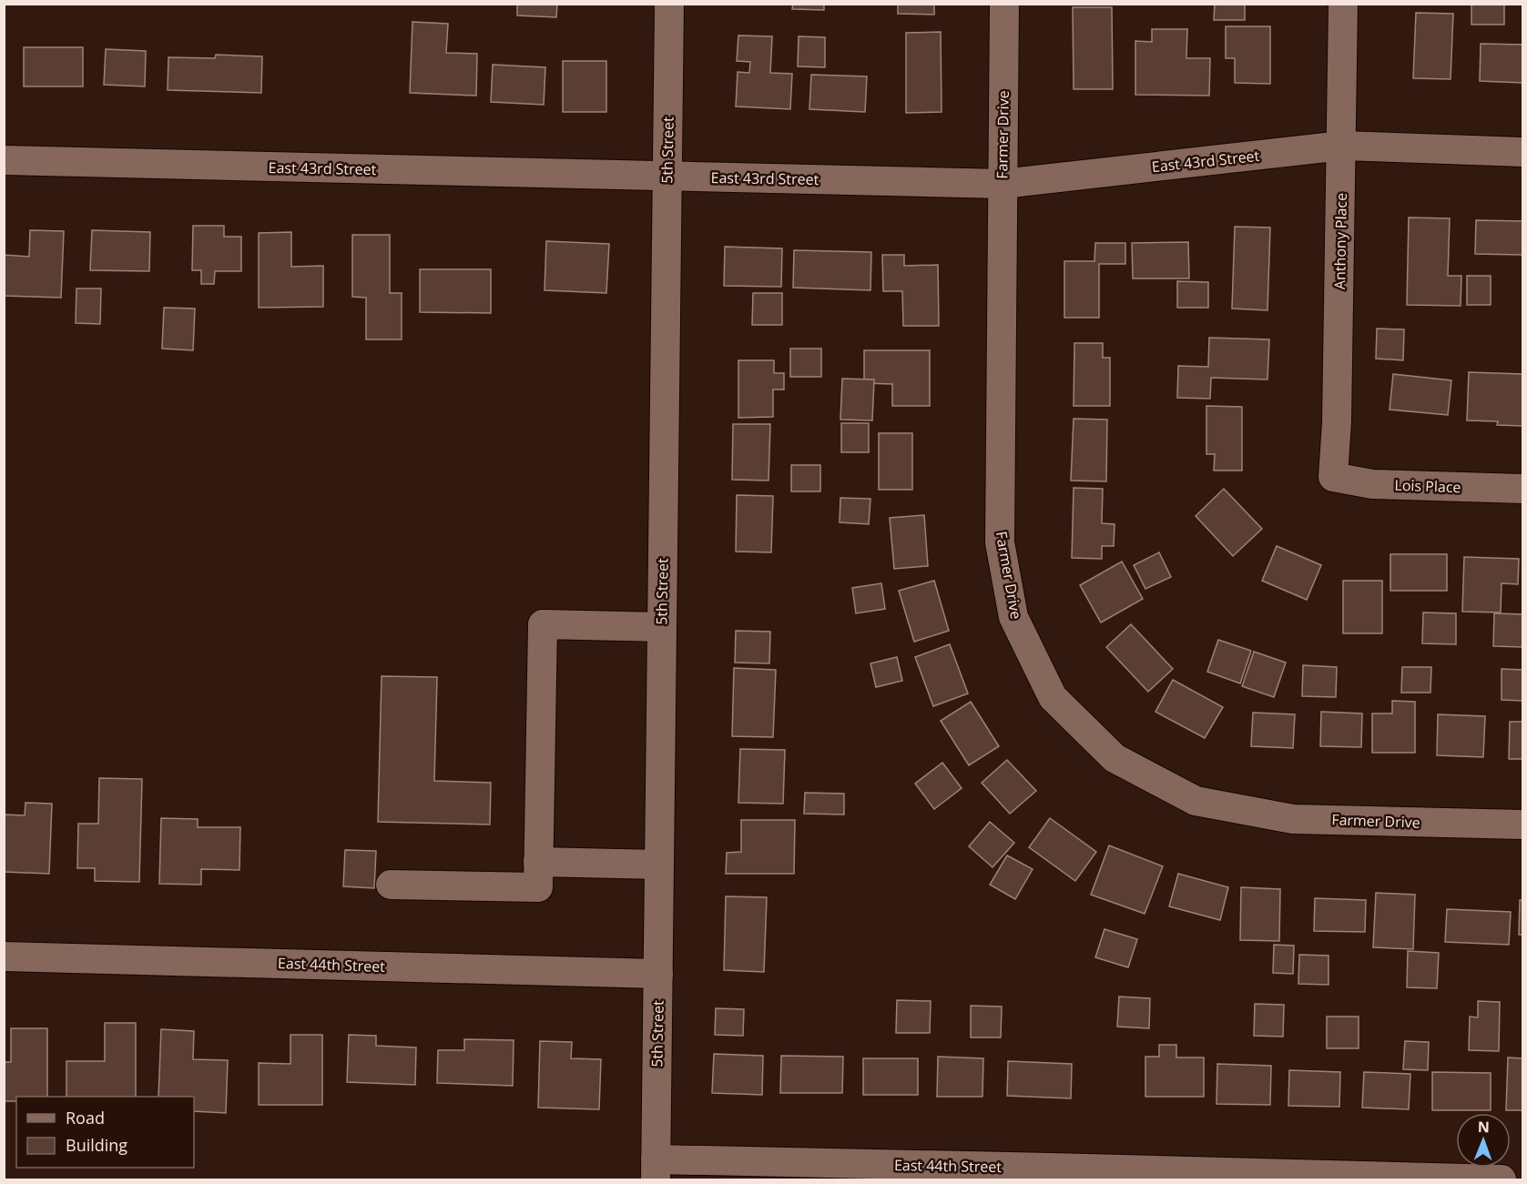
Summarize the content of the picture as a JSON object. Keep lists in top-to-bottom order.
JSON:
{
  "streets": {
    "street": [
      "Farmer Drive",
      "5th Street",
      "East 43rd Street",
      "Anthony Place",
      "Lois Place",
      "East 44th Street"
    ]
  },
  "crossings": [
    ["Farmer Drive", "East 43rd Street"],
    ["5th Street", "East 43rd Street"],
    ["5th Street", "East 44th Street"],
    ["East 43rd Street", "Anthony Place"],
    ["Anthony Place", "Lois Place"]
  ],
  "legend": ["Road", "Building"],
  "north": "top"
}
